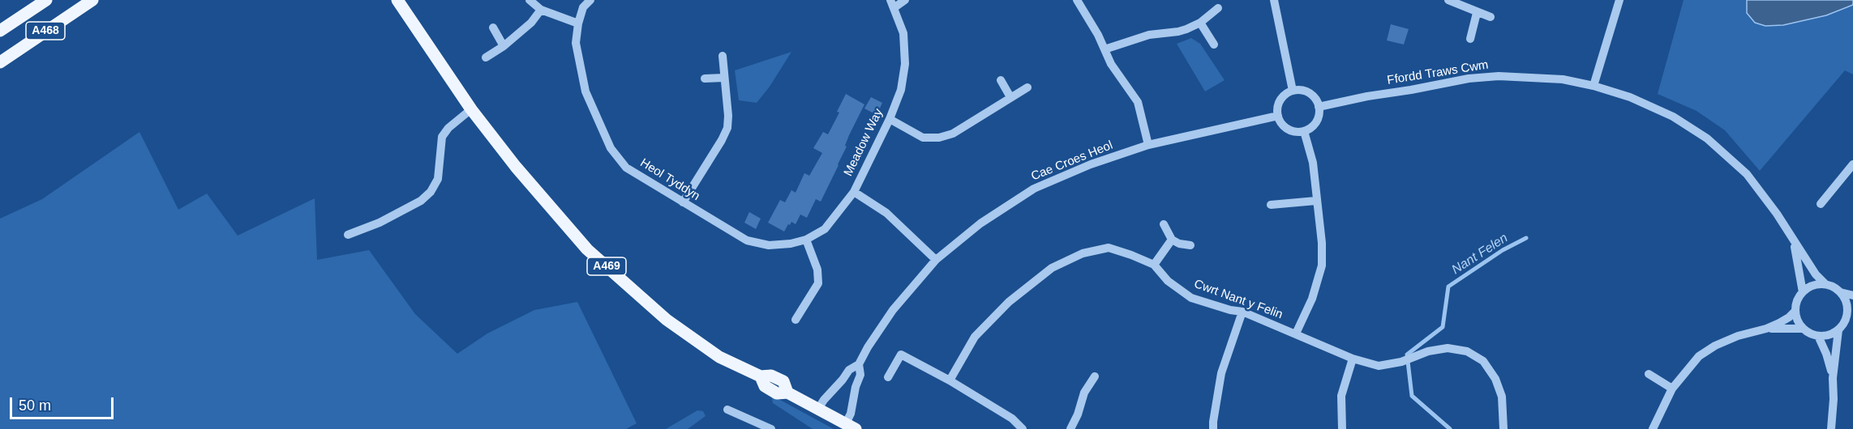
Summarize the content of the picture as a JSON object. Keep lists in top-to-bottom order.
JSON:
{
  "streets": {
    "main road": ["A468", "A469"],
    "street": [
      "Ffordd Traws Cwm",
      "Meadow Way",
      "Cae Croes Heol",
      "Heol Tyddyn",
      "Cwrt Nant y Felin"
    ]
  },
  "crossings": [
    ["Ffordd Traws Cwm", "Cae Croes Heol"],
    ["Meadow Way", "Cae Croes Heol"],
    ["Meadow Way", "Heol Tyddyn"],
    ["Cae Croes Heol", "A469"]
  ],
  "water": ["Nant Felen"],
  "scale_bar": "50 m"
}
